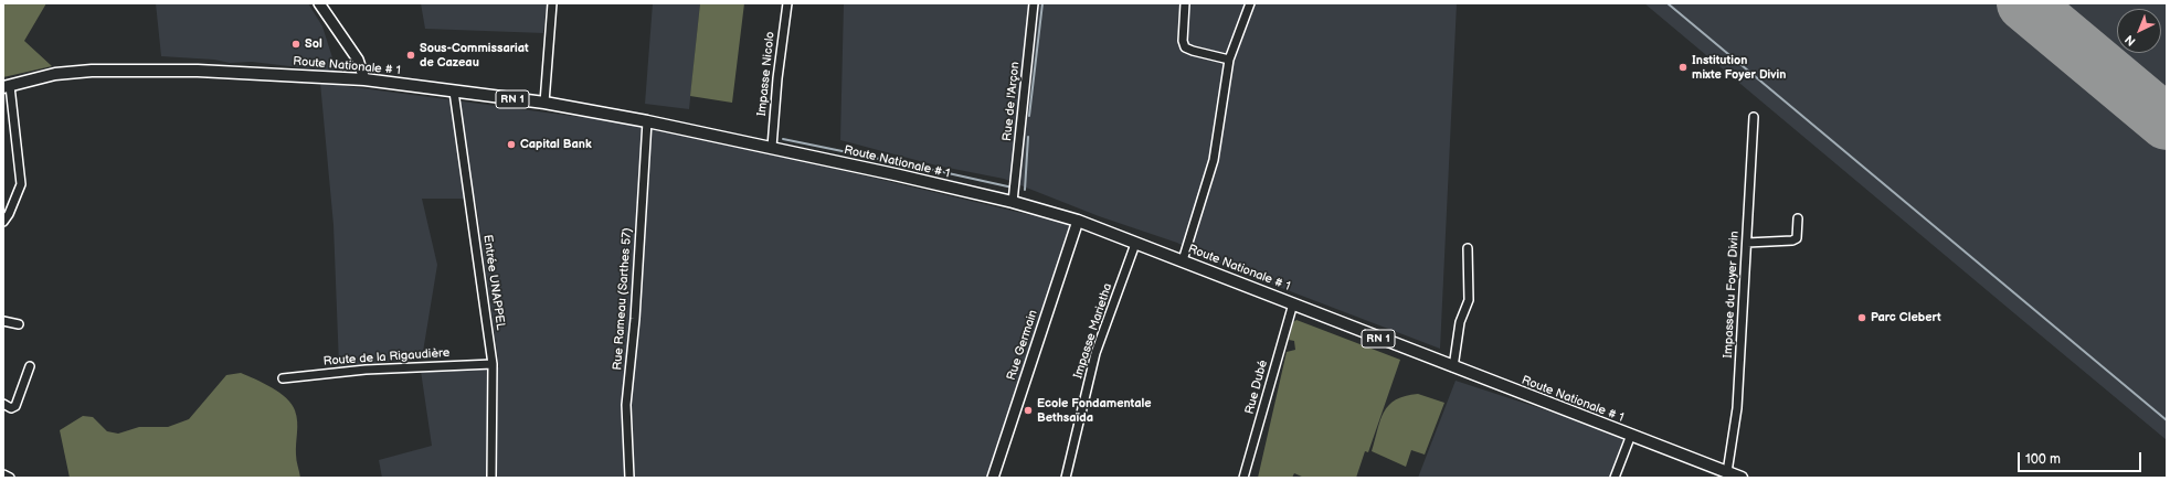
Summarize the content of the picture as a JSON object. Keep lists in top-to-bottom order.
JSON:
{
  "streets": {
    "main road": ["Route Nationale # 1", "RN 1"],
    "street": [
      "Impasse Nicolo",
      "Rue de l'Arçon",
      "Entrée UNAPPEL",
      "Impasse du Foyer Divin",
      "Rue Rameau (Sarthes 57)",
      "Impasse Marietha",
      "Rue Germain",
      "Route de la Rigaudière",
      "Rue Dubé"
    ]
  },
  "crossings": [
    ["Route Nationale # 1", "Impasse Nicolo"],
    ["Route Nationale # 1", "Rue de l'Arçon"],
    ["Route Nationale # 1", "Entrée UNAPPEL"],
    ["Route Nationale # 1", "Impasse du Foyer Divin"],
    ["Route Nationale # 1", "Rue Rameau (Sarthes 57)"],
    ["Route Nationale # 1", "Impasse Marietha"],
    ["Route Nationale # 1", "Rue Germain"],
    ["Route Nationale # 1", "Rue Dubé"],
    ["Entrée UNAPPEL", "Route de la Rigaudière"]
  ],
  "places": [
    "Sol",
    "Sous-Commissariat de Cazeau",
    "Institution mixte Foyer Divin",
    "Capital Bank",
    "Parc Clebert",
    "Ecole Fondamentale Bethsaïda"
  ],
  "scale_bar": "100 m",
  "north": "bottom left"
}
